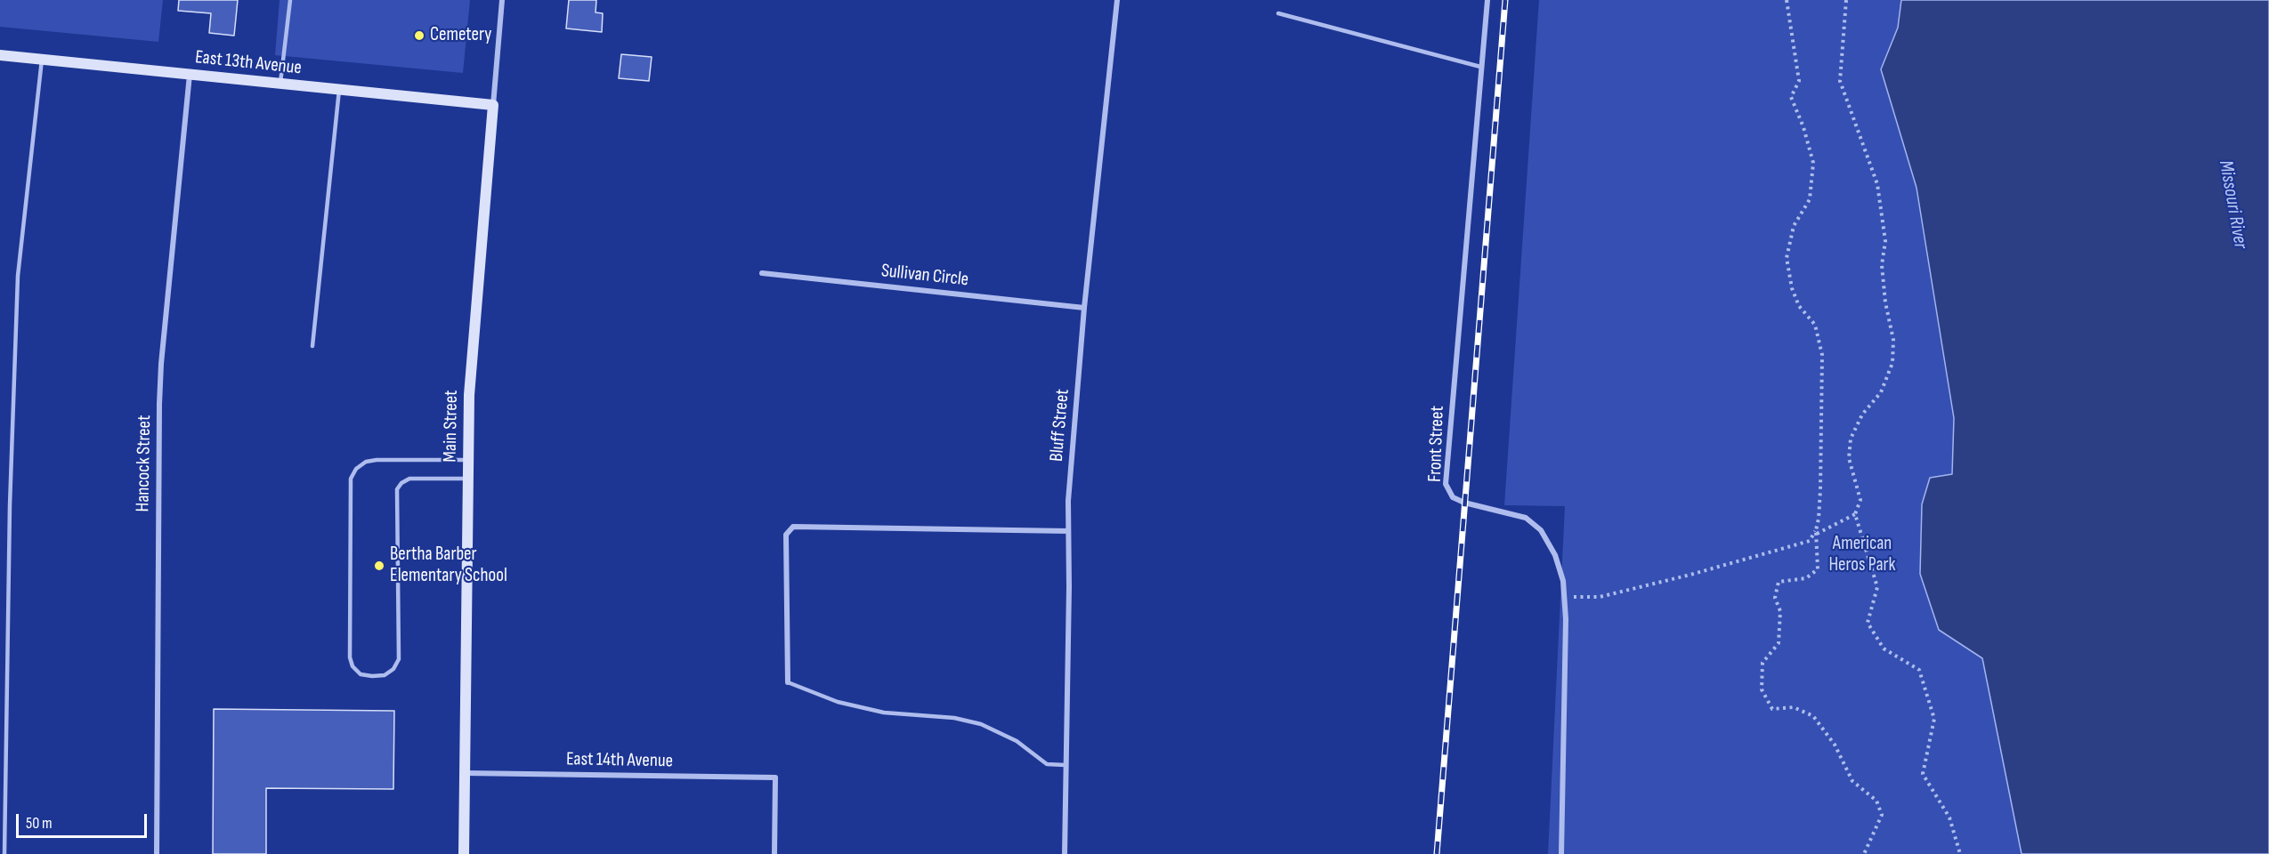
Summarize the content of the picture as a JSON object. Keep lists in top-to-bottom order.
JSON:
{
  "streets": {
    "street": [
      "East 13th Avenue",
      "Sullivan Circle",
      "Bluff Street",
      "Main Street",
      "Front Street",
      "Hancock Street",
      "East 14th Avenue"
    ]
  },
  "crossings": [
    ["East 13th Avenue", "Main Street"],
    ["East 13th Avenue", "Hancock Street"],
    ["Sullivan Circle", "Bluff Street"],
    ["Main Street", "East 14th Avenue"]
  ],
  "water": ["Missouri River"],
  "parks": ["American Heros Park"],
  "places": ["Cemetery", "Bertha Barber Elementary School"],
  "scale_bar": "50 m"
}
